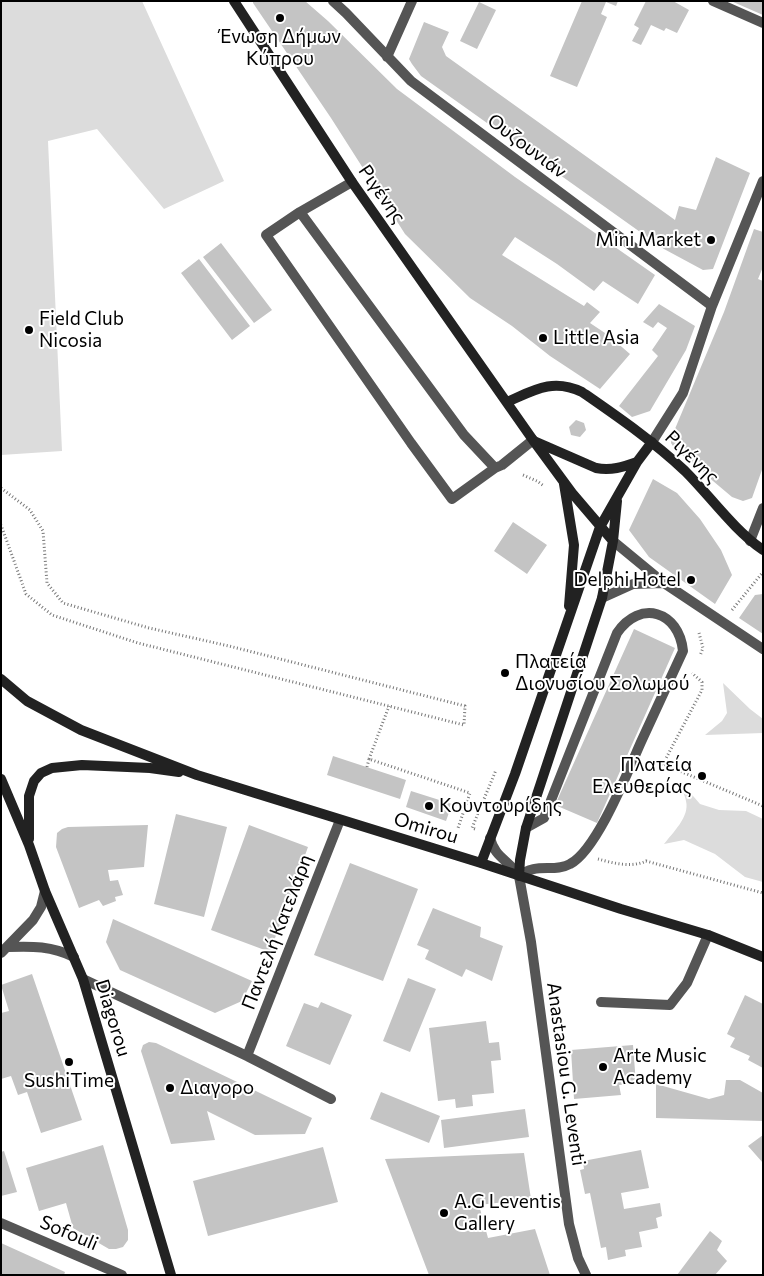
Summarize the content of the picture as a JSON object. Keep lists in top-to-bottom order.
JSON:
{
  "streets": {
    "street": [
      "Ουζουνιάν",
      "Ριγένης",
      "Omirou",
      "Παντελή Κατελάρη",
      "Diagorou",
      "Anastasiou G. Leventi",
      "Sofouli"
    ]
  },
  "crossings": [
    ["Omirou", "Παντελή Κατελάρη"],
    ["Omirou", "Anastasiou G. Leventi"]
  ],
  "places": [
    "Ένωση Δήμων Κύπρου",
    "Mini Market",
    "Field Club Nicosia",
    "Little Asia",
    "Delphi Hotel",
    "Πλατεία Διονυσίου Σολωμού",
    "Πλατεία Ελευθερίας",
    "Κουντουρίδης",
    "SushiTime",
    "Arte Music Academy",
    "Διαγορο",
    "A.G Leventis Gallery"
  ]
}
